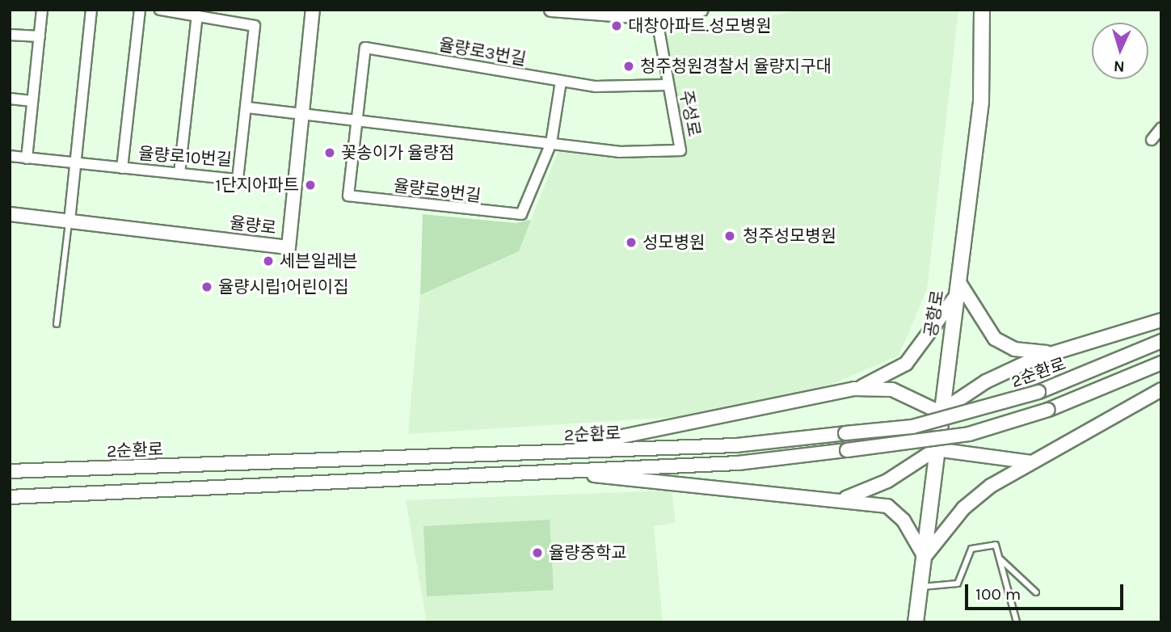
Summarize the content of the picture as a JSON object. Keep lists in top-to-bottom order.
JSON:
{
  "streets": {
    "main road": ["공항로"],
    "street": [
      "율량로3번길",
      "주성로",
      "율량로10번길",
      "율량로9번길",
      "율량로",
      "2순환로"
    ]
  },
  "crossings": [
    ["율량로3번길", "주성로"],
    ["율량로3번길", "율량로9번길"],
    ["주성로", "율량로9번길"]
  ],
  "places": [
    "대창아파트.성모병원",
    "청주청원경찰서 율량지구대",
    "꽃송이가 율량점",
    "1단지아파트",
    "청주성모병원",
    "성모병원",
    "세븐일레븐",
    "율량시립1어린이집",
    "율량중학교"
  ],
  "scale_bar": "100 m",
  "north": "bottom"
}
